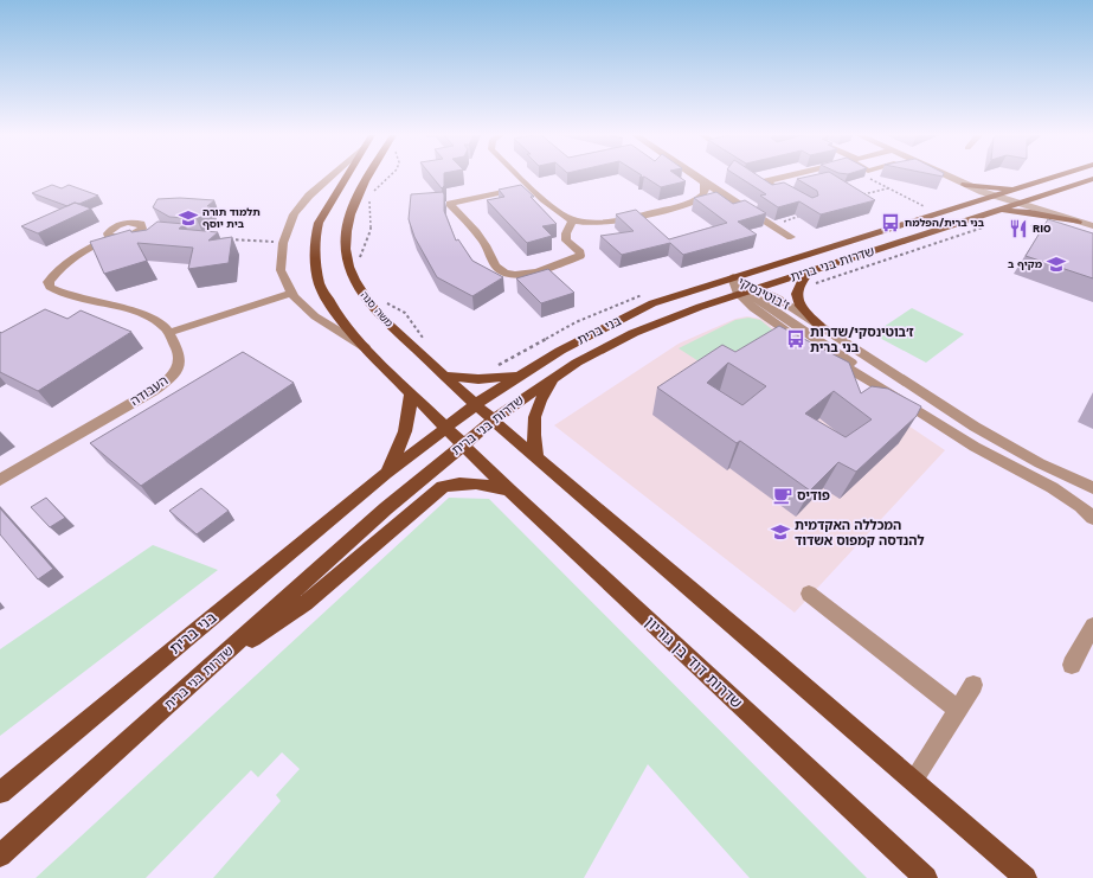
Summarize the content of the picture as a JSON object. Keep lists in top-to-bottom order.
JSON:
{
  "streets": {
    "main road": [
      "שדרות בני ברית",
      "משה סנה",
      "בני ברית",
      "שדרות דוד בן גוריון"
    ],
    "street": ["ז'בוטינסקי", "העבודה"]
  },
  "crossings": [
    ["שדרות בני ברית", "ז'בוטינסקי"],
    ["שדרות בני ברית", "משה סנה"],
    ["שדרות בני ברית", "בני ברית"],
    ["שדרות בני ברית", "שדרות דוד בן גוריון"],
    ["ז'בוטינסקי", "בני ברית"],
    ["משה סנה", "בני ברית"]
  ],
  "places": {
    "school or university": ["תלמוד תורה בית יוסף", "מקיף ב", "המכללה האקדמית להנדסה קמפוס אשדוד"],
    "bus stop": ["בני ברית/הפלמח", "ז׳בוטינסקי/שדרות בני ברית"],
    "restaurant": ["RIO"],
    "cafe": ["פודיס"]
  }
}
